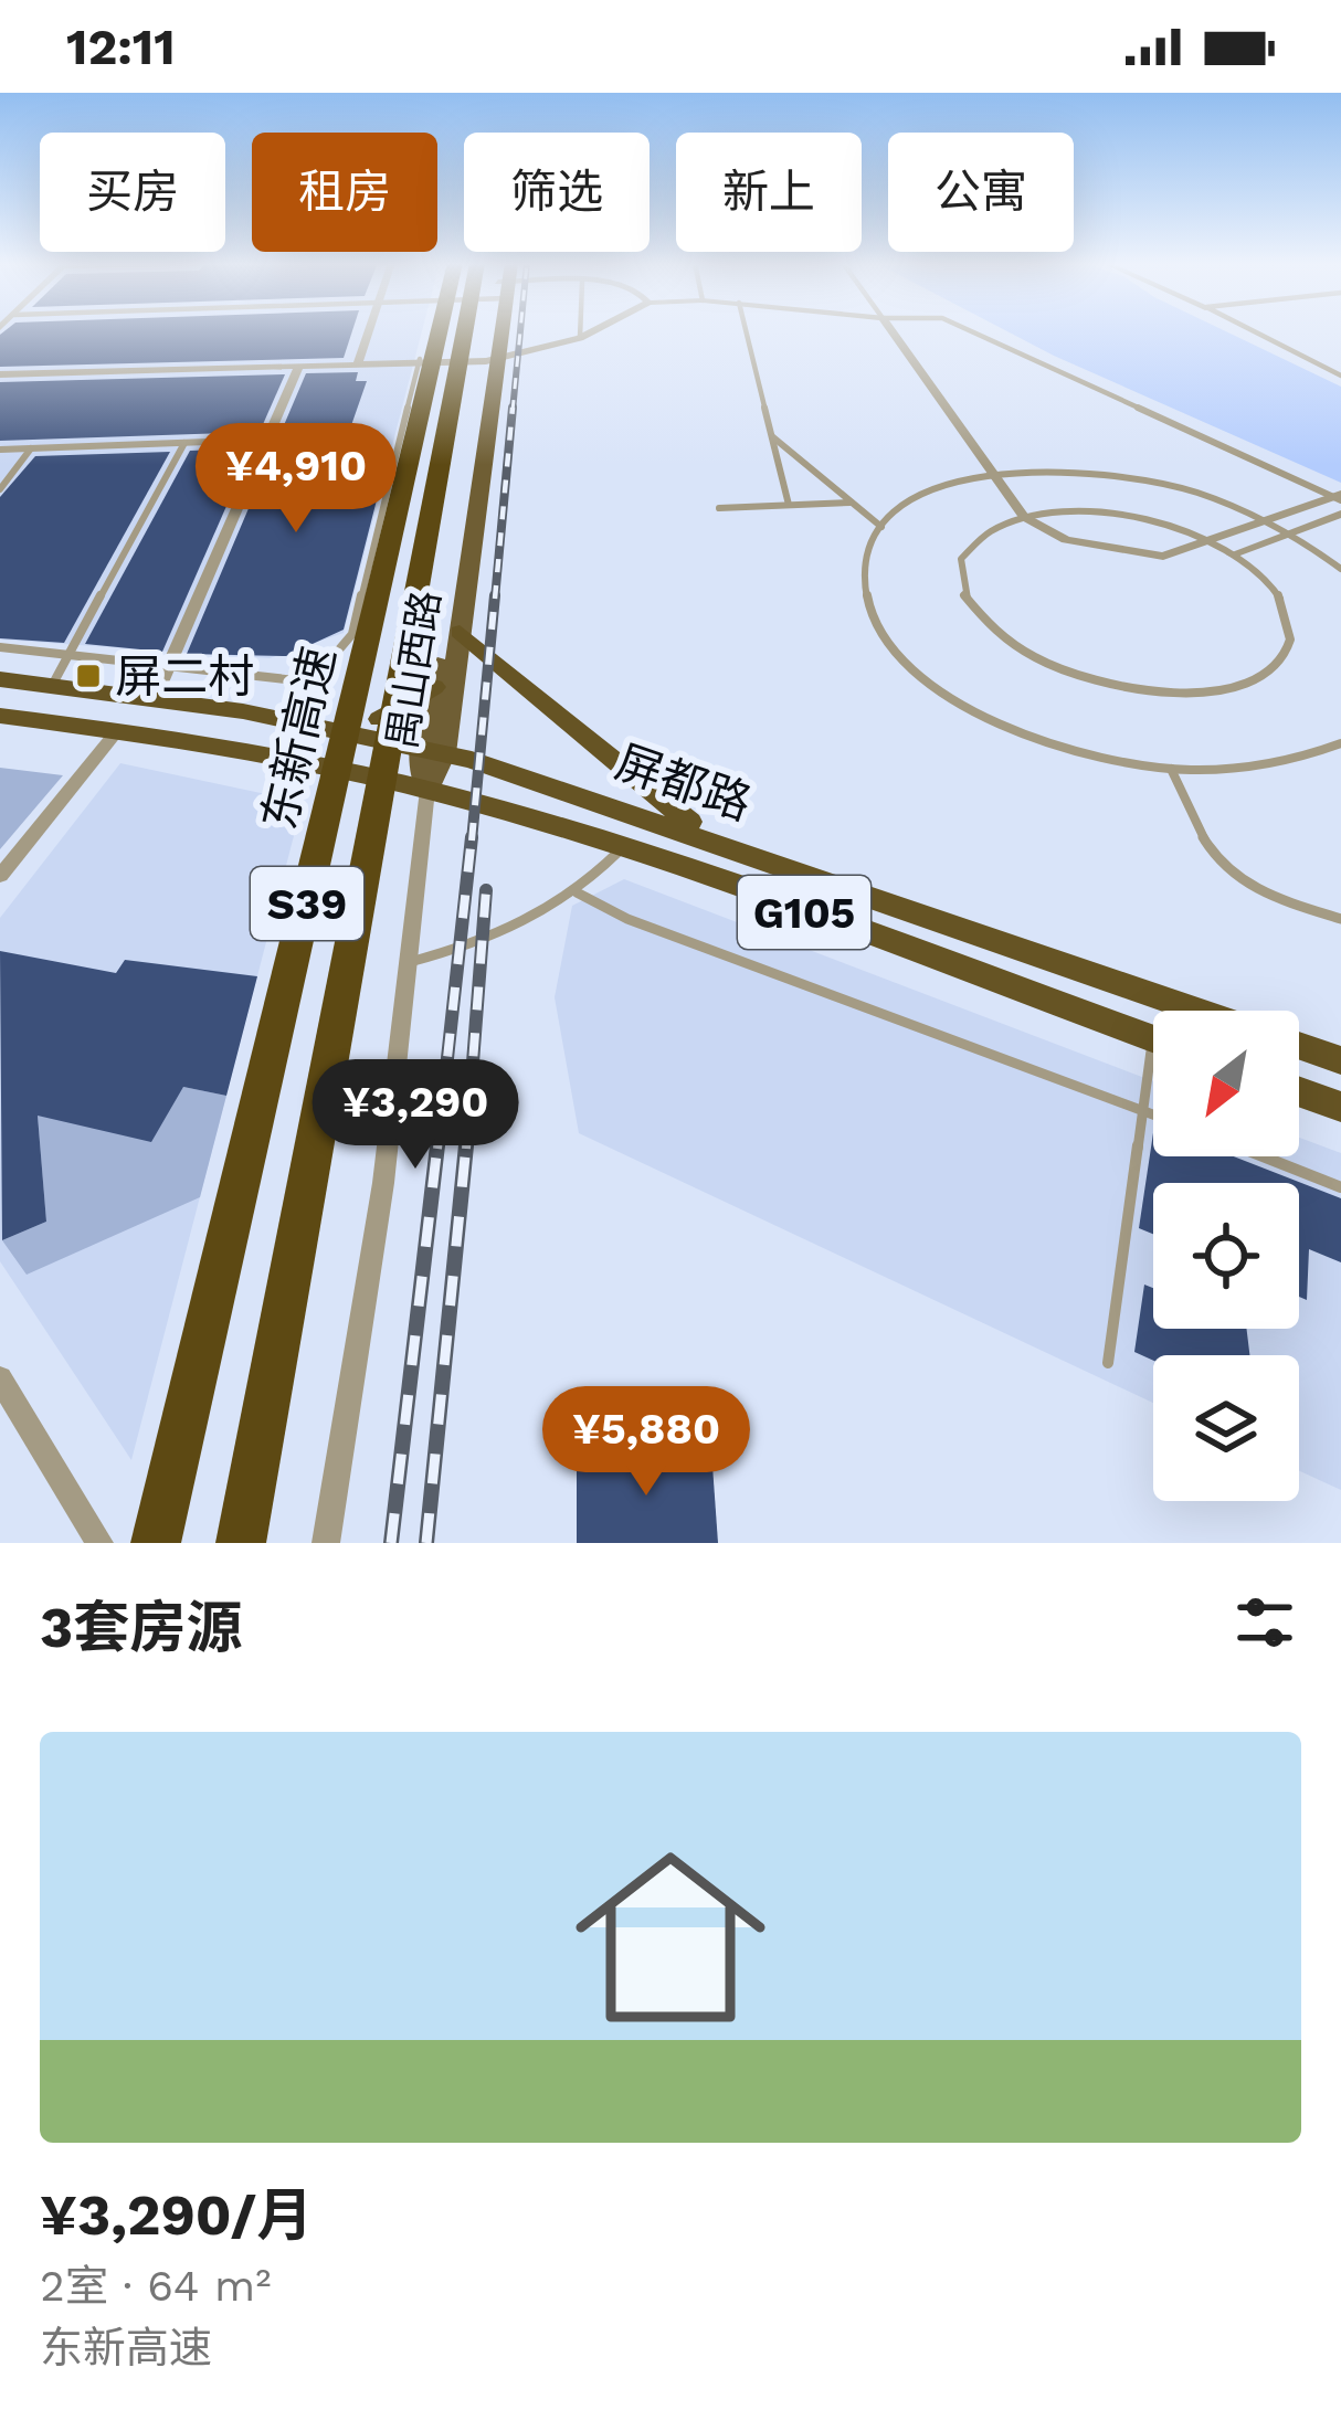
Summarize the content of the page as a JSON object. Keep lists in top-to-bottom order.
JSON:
{
  "streets": {
    "highway": [
      "东新高速",
      "屏都路",
      "S39",
      "G105"
    ],
    "main road": ["禺山西路"]
  },
  "crossings": [
    ["禺山西路", "屏都路"],
    ["屏都路", "G105"]
  ],
  "places": {
    "transit": ["屏二村"]
  },
  "north": "bottom left",
  "page": {
    "status": "12:11",
    "chip": [
      "买房",
      "租房",
      "筛选",
      "新上",
      "公寓"
    ],
    "price": ["¥4,910", "¥3,290", "¥5,880"],
    "heading": "3套房源",
    "list": [
      {
        "name": "¥3,290/月",
        "note": "2室 · 64 m² · 东新高速"
      }
    ]
  }
}
